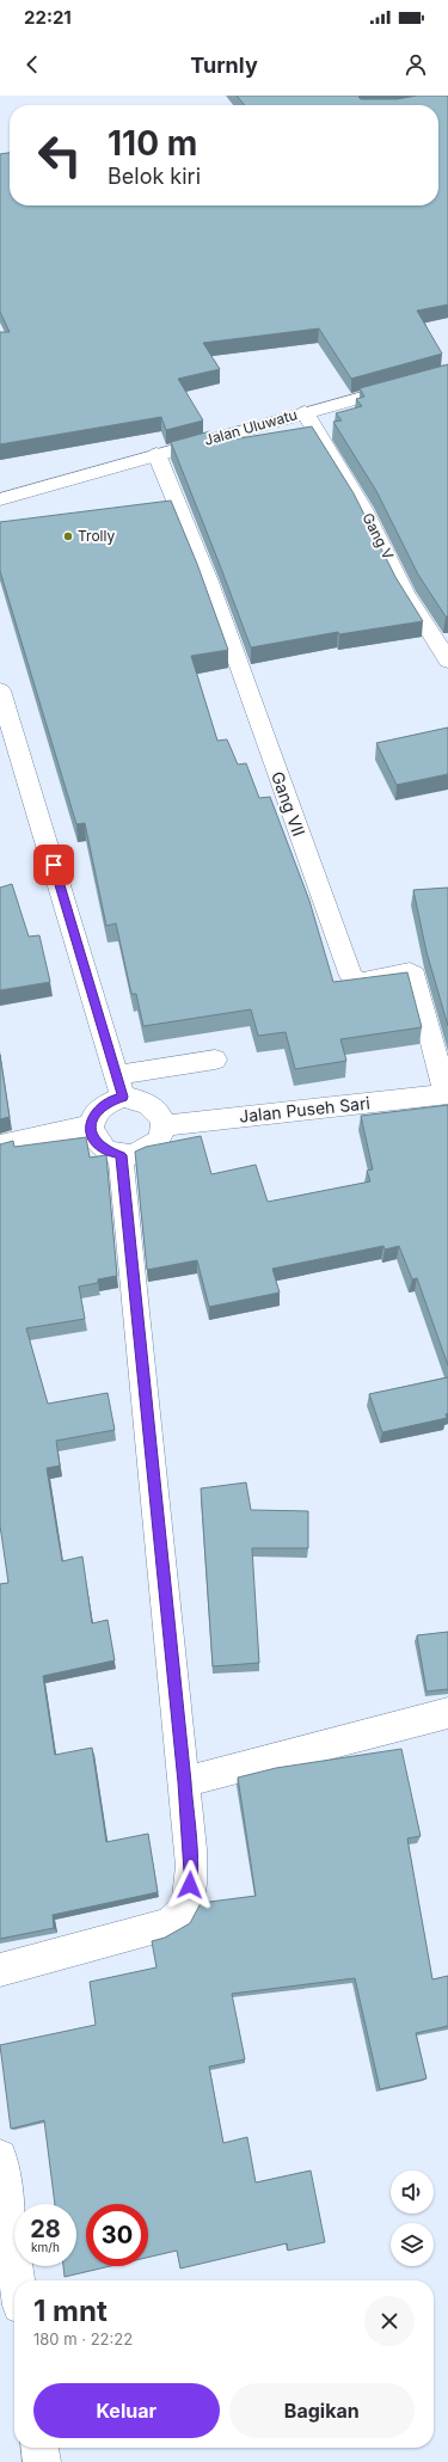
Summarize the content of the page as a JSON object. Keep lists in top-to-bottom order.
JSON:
{
  "streets": {
    "street": [
      "Jalan Uluwatu",
      "Gang V",
      "Gang VII",
      "Jalan Puseh Sari"
    ]
  },
  "crossings": [
    ["Jalan Uluwatu", "Gang V"],
    ["Jalan Uluwatu", "Gang VII"],
    ["Gang VII", "Jalan Puseh Sari"]
  ],
  "places": ["Trolly"],
  "page": {
    "status": "22:21",
    "header": "Turnly",
    "turn": ["110 m", "Belok kiri"],
    "speed": "28 km/h",
    "limit": "30",
    "heading": ["1 mnt", "180 m · 22:22"],
    "buttons": ["Keluar", "Bagikan"]
  }
}
